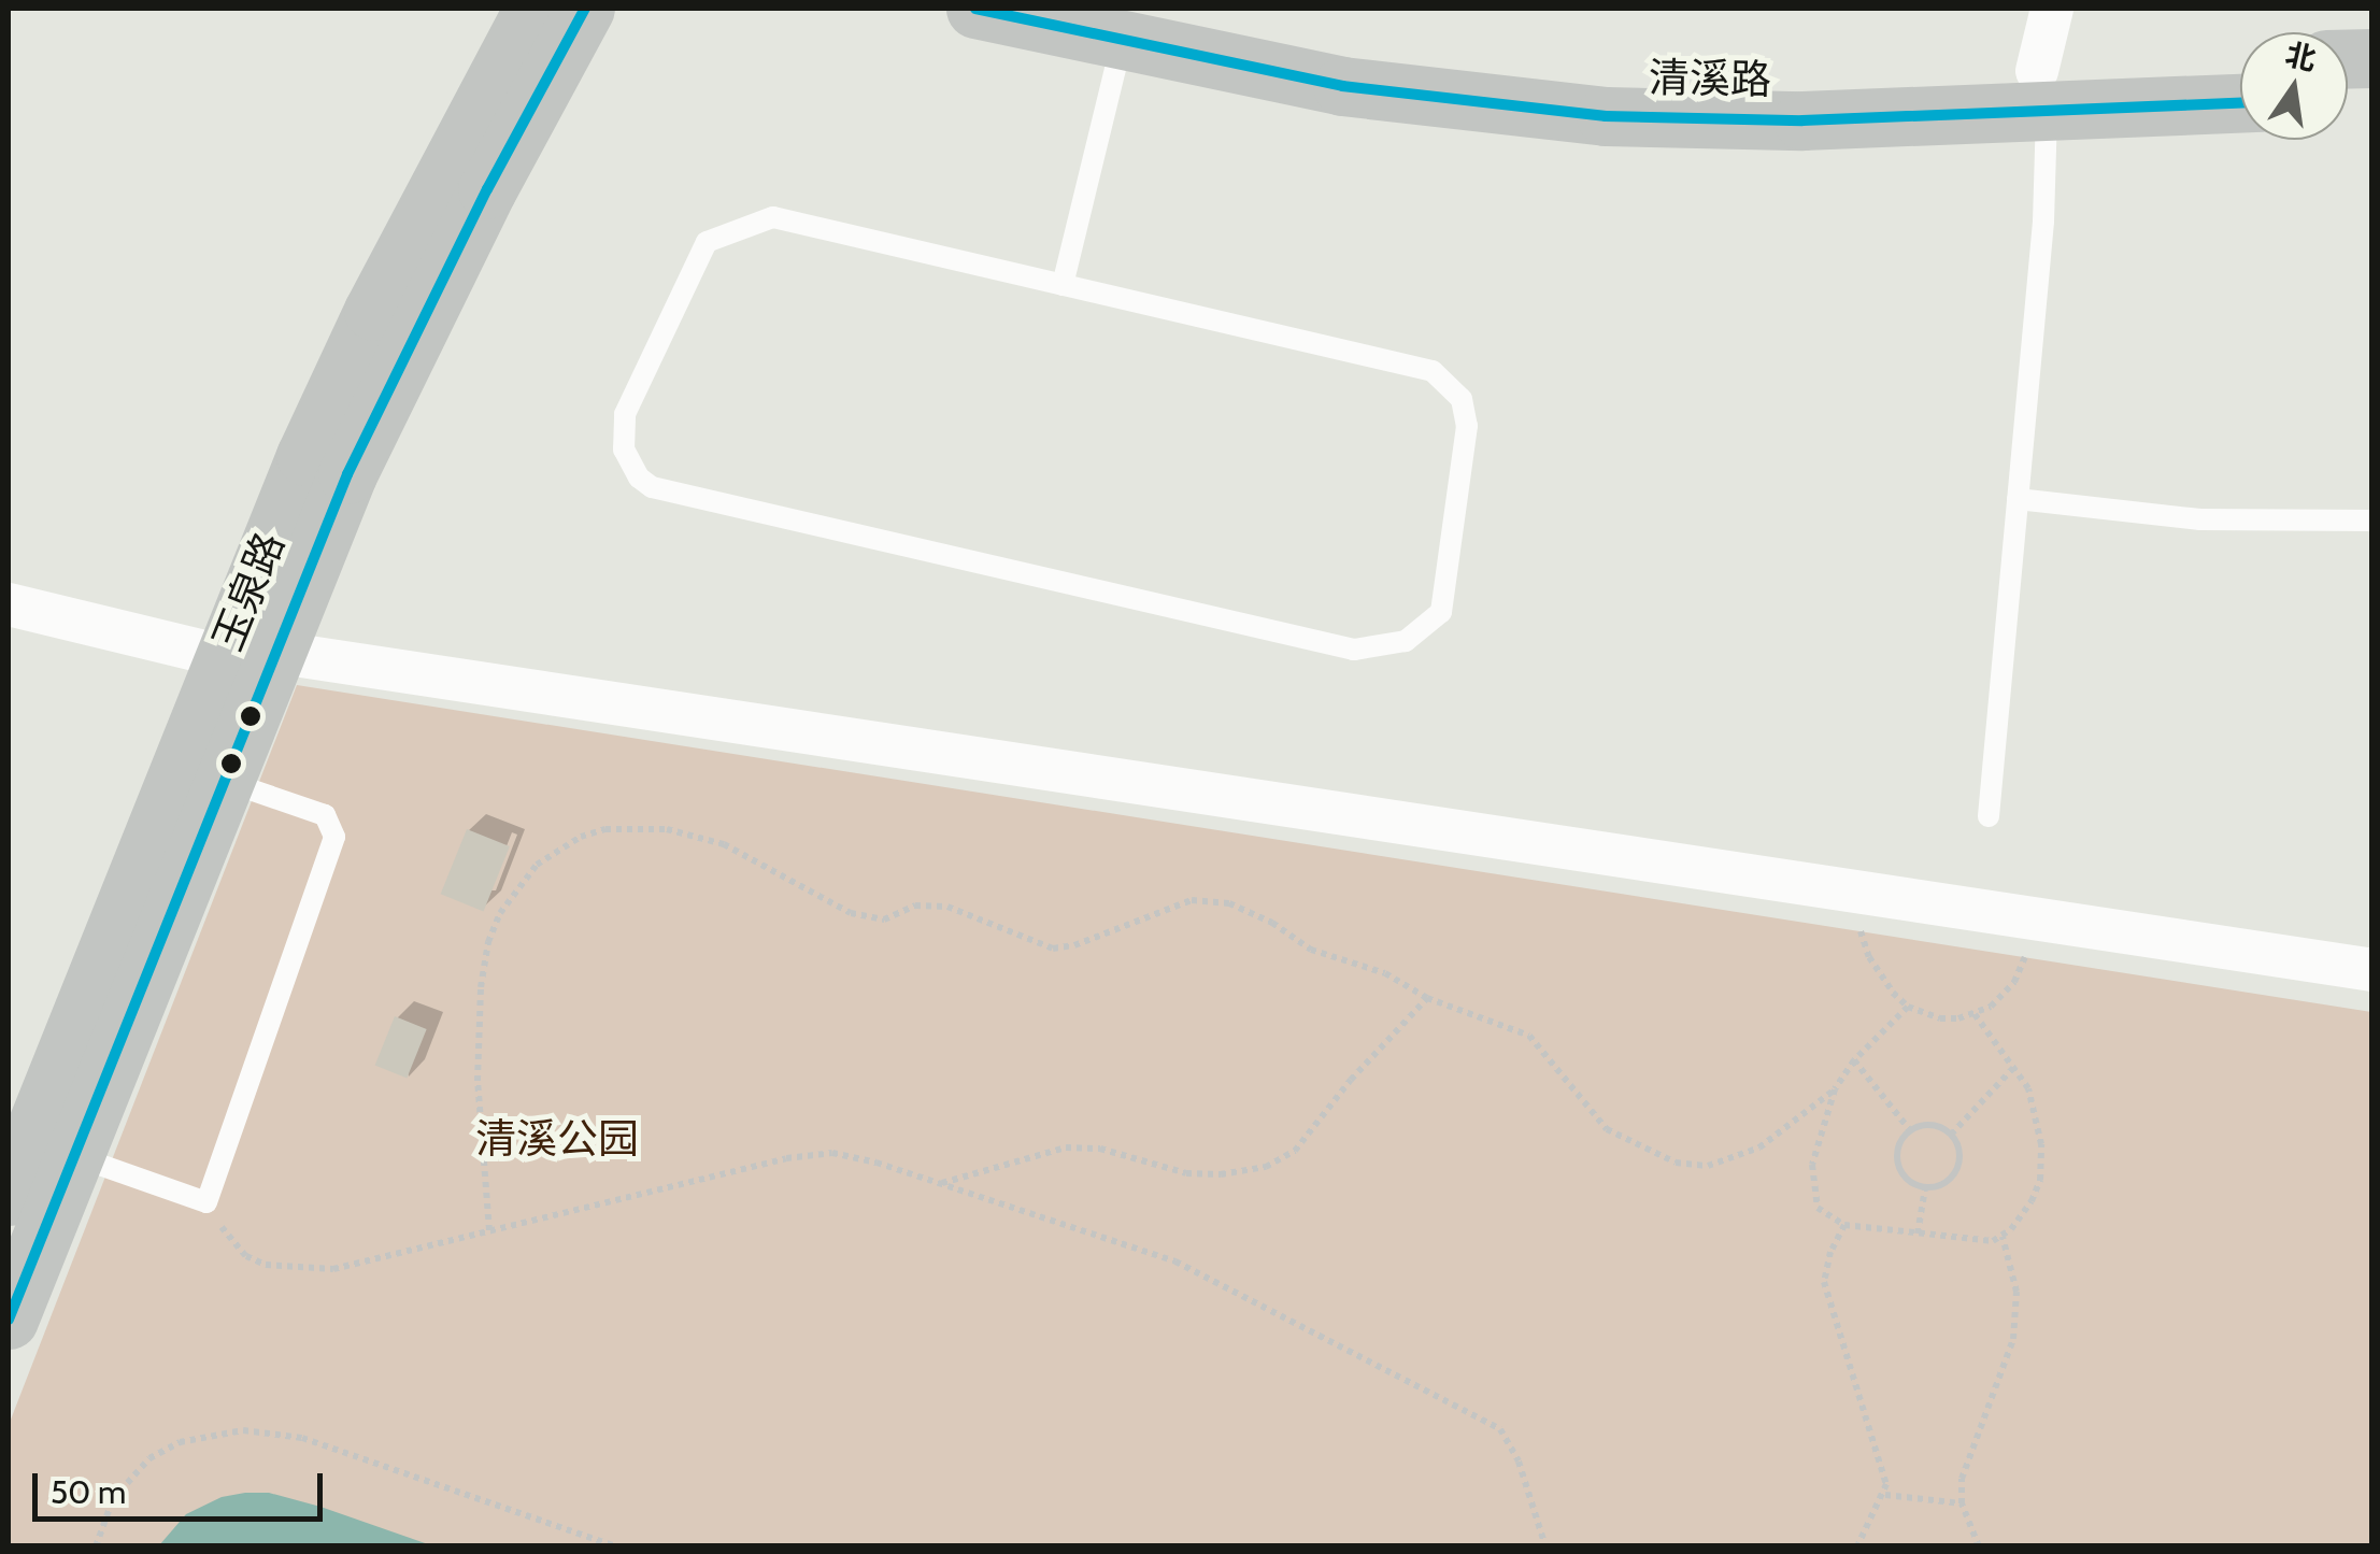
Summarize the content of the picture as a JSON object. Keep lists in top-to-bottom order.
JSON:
{
  "streets": {
    "main road": ["清溪路", "玉泉路"]
  },
  "parks": ["清溪公园"],
  "scale_bar": "50 m",
  "north": "top"
}
